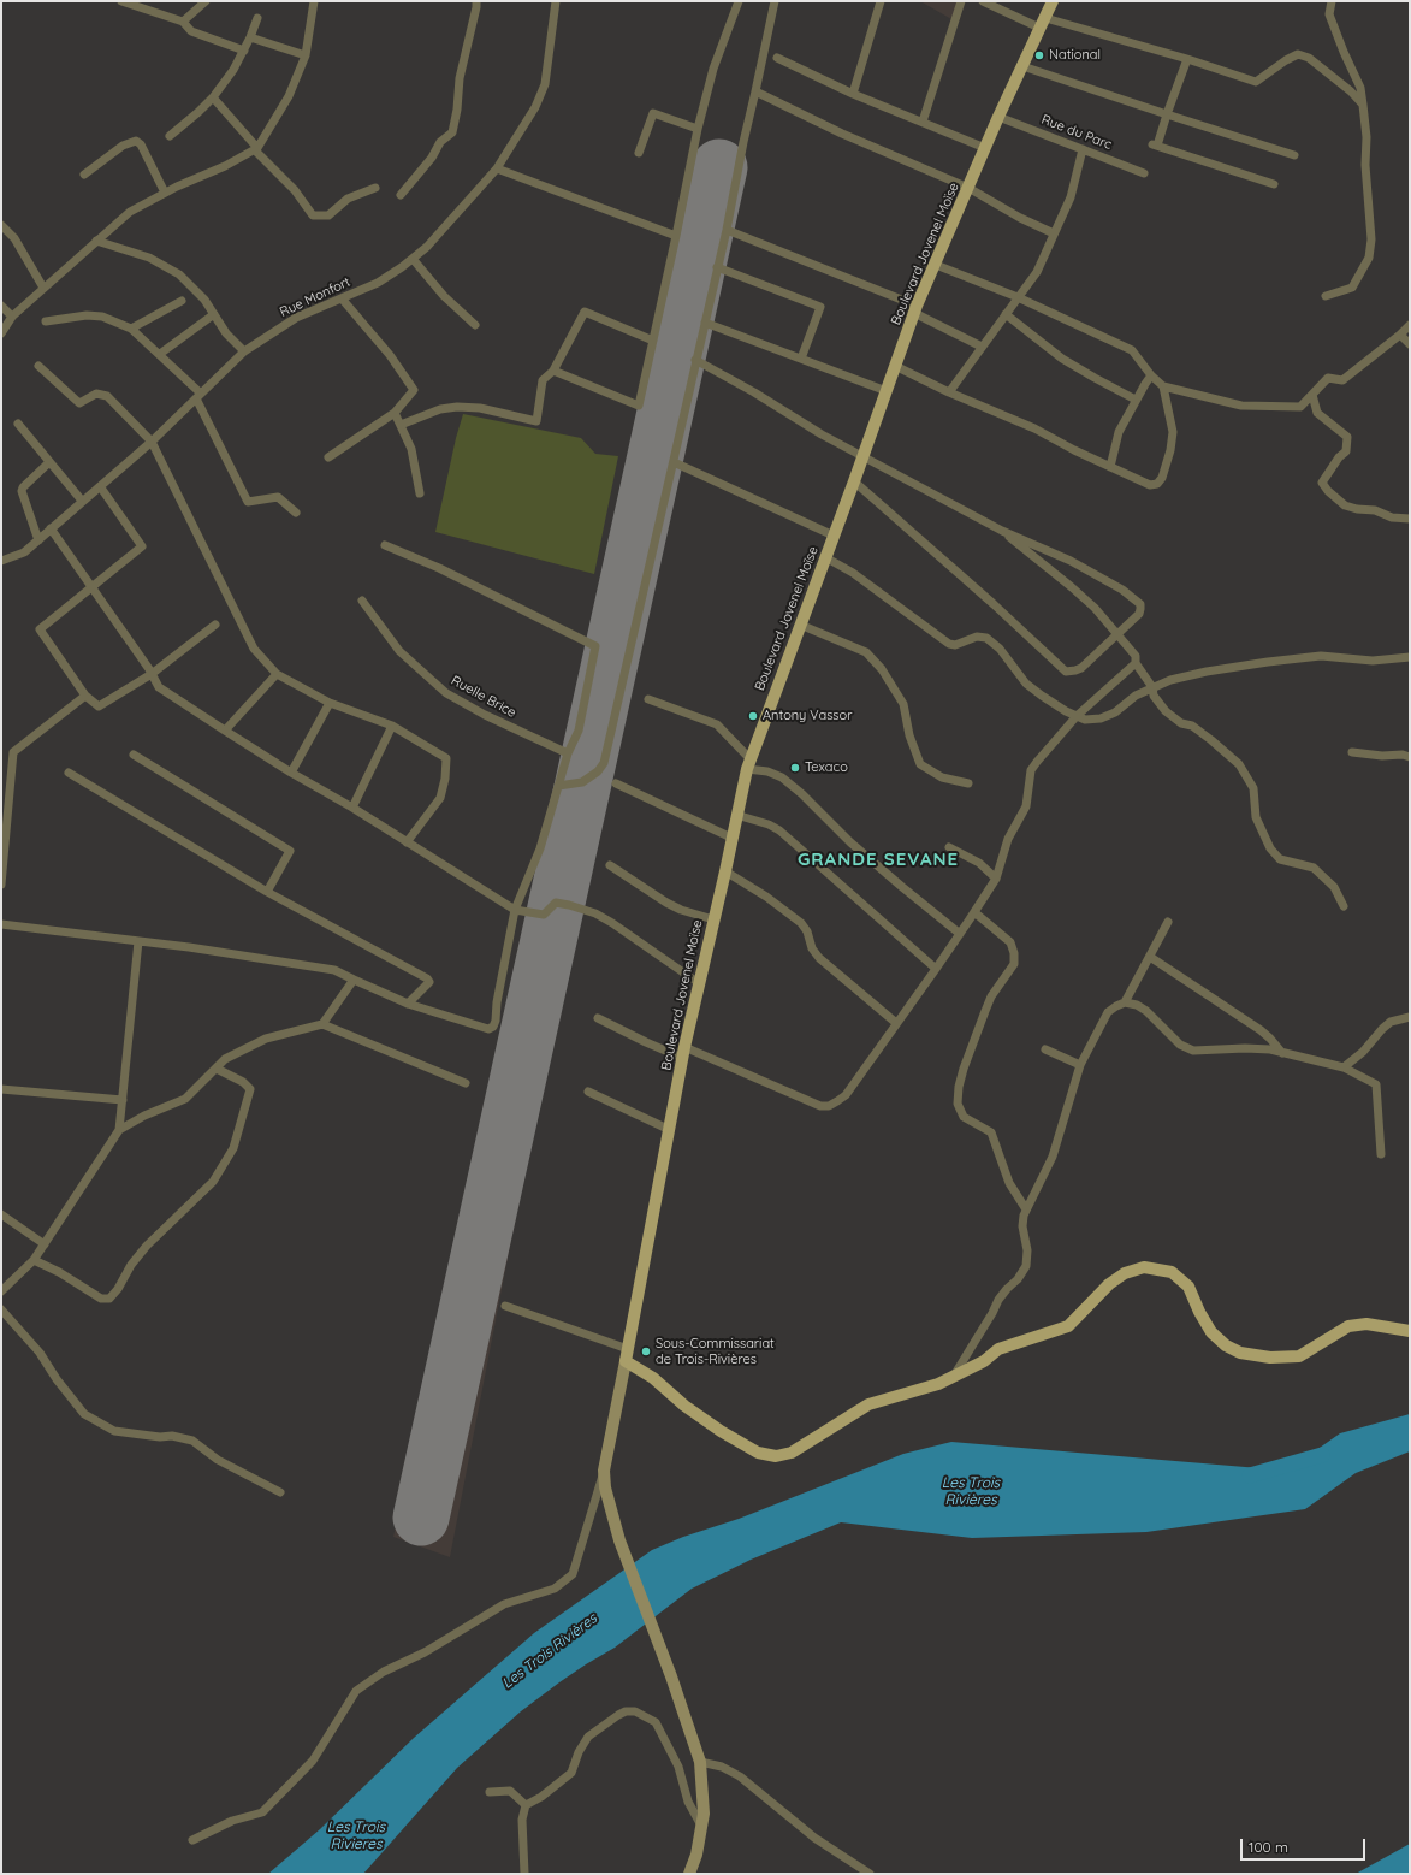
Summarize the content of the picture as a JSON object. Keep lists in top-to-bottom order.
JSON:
{
  "streets": {
    "main road": ["Boulevard Jovenel Moïse"],
    "street": ["Rue du Parc", "Rue Monfort", "Ruelle Brice"]
  },
  "crossings": [
    ["Rue du Parc", "Boulevard Jovenel Moïse"]
  ],
  "districts": ["GRANDE SEVANE"],
  "water": ["Les Trois Rivières", "Les Trois Rivieres"],
  "places": [
    "National",
    "Antony Vassor",
    "Texaco",
    "Sous-Commissariat de Trois-Rivières"
  ],
  "scale_bar": "100 m"
}
